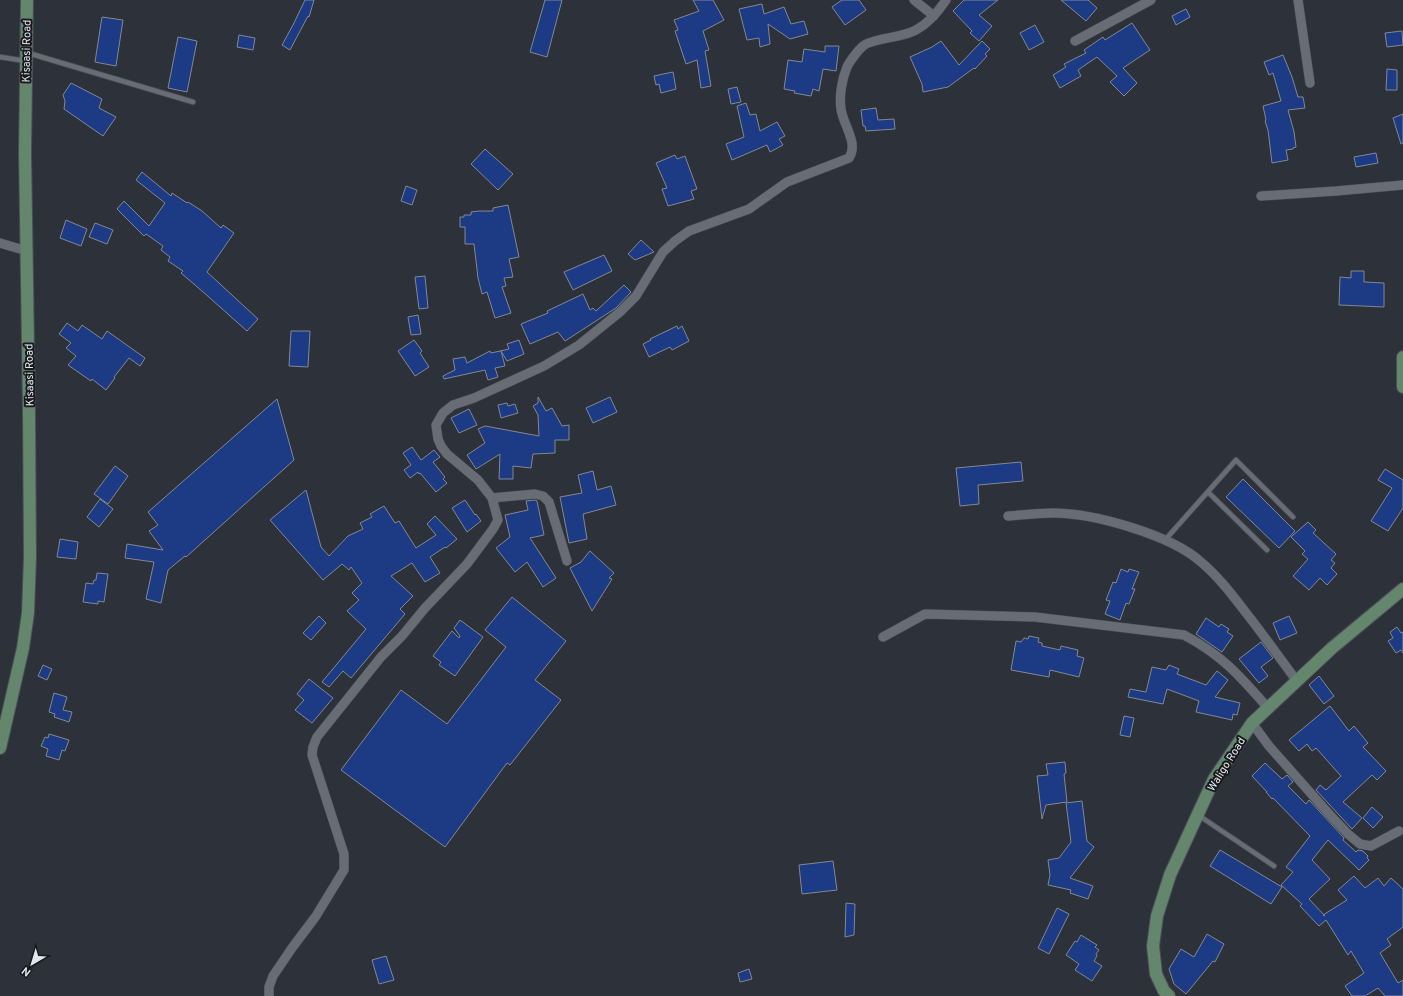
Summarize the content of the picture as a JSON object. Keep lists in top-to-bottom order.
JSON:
{
  "streets": {
    "main road": ["Kisaasi Road", "Waligo Road"]
  },
  "north": "bottom left"
}
